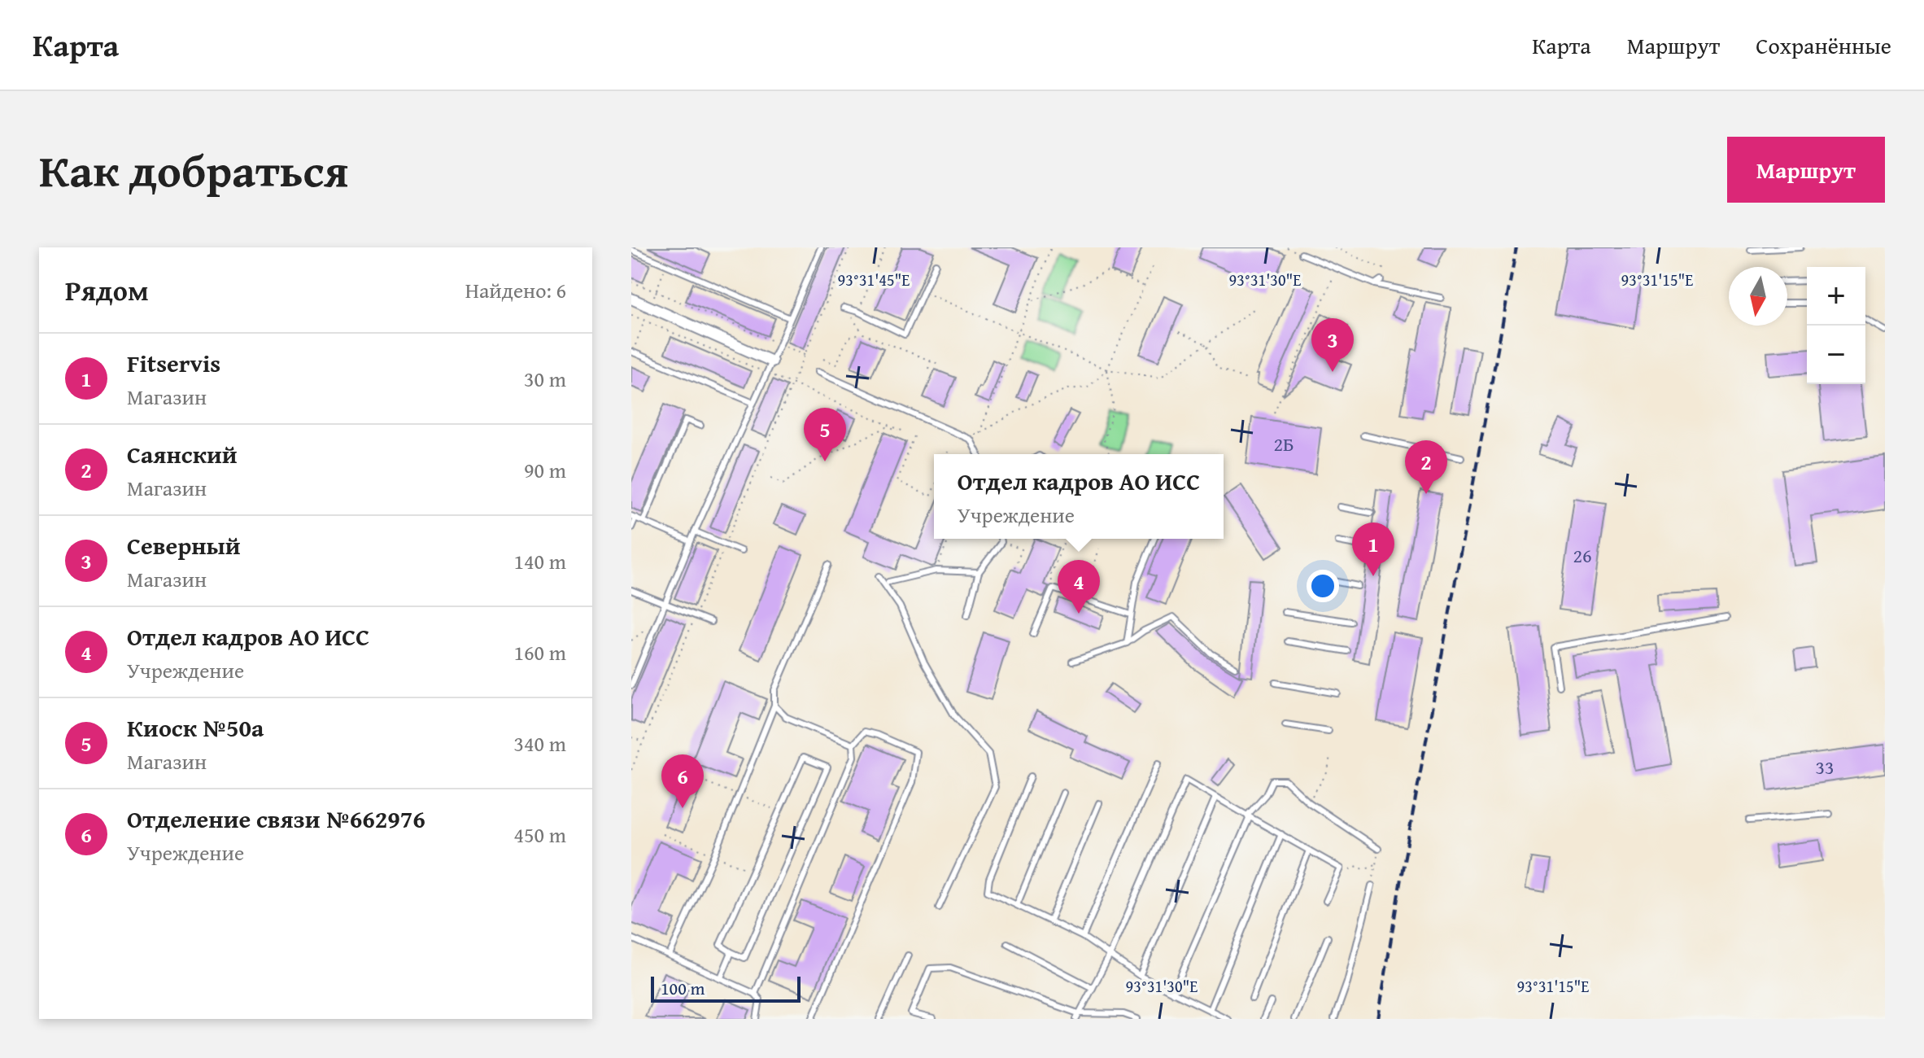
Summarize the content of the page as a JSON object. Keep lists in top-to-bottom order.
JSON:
{
  "house_numbers": ["2Б", "26", "33"],
  "scale_bar": "100 m",
  "north": "bottom",
  "page": {
    "header": "Карта",
    "nav": ["Карта", "Маршрут", "Сохранённые"],
    "title": "Как добраться",
    "buttons": "Маршрут",
    "heading": ["Рядом", "Найдено: 6"],
    "map_buttons": ["+", "−"],
    "pins": [
      "3",
      "5",
      "2",
      "1",
      "4",
      "6"
    ],
    "list": [
      {
        "mark": "1",
        "name": "Fitservis",
        "note": "Магазин",
        "value": "30 m"
      },
      {
        "mark": "2",
        "name": "Саянский",
        "note": "Магазин",
        "value": "90 m"
      },
      {
        "mark": "3",
        "name": "Северный",
        "note": "Магазин",
        "value": "140 m"
      },
      {
        "mark": "4",
        "name": "Отдел кадров АО ИСС",
        "note": "Учреждение",
        "value": "160 m"
      },
      {
        "mark": "5",
        "name": "Киоск №50а",
        "note": "Магазин",
        "value": "340 m"
      },
      {
        "mark": "6",
        "name": "Отделение связи №662976",
        "note": "Учреждение",
        "value": "450 m"
      }
    ],
    "popup": ["Отдел кадров АО ИСС", "Учреждение"],
    "scale": "100 m"
  },
  "coordinates": ["93°31'45\"E", "93°31'30\"E", "93°31'15\"E"]
}
